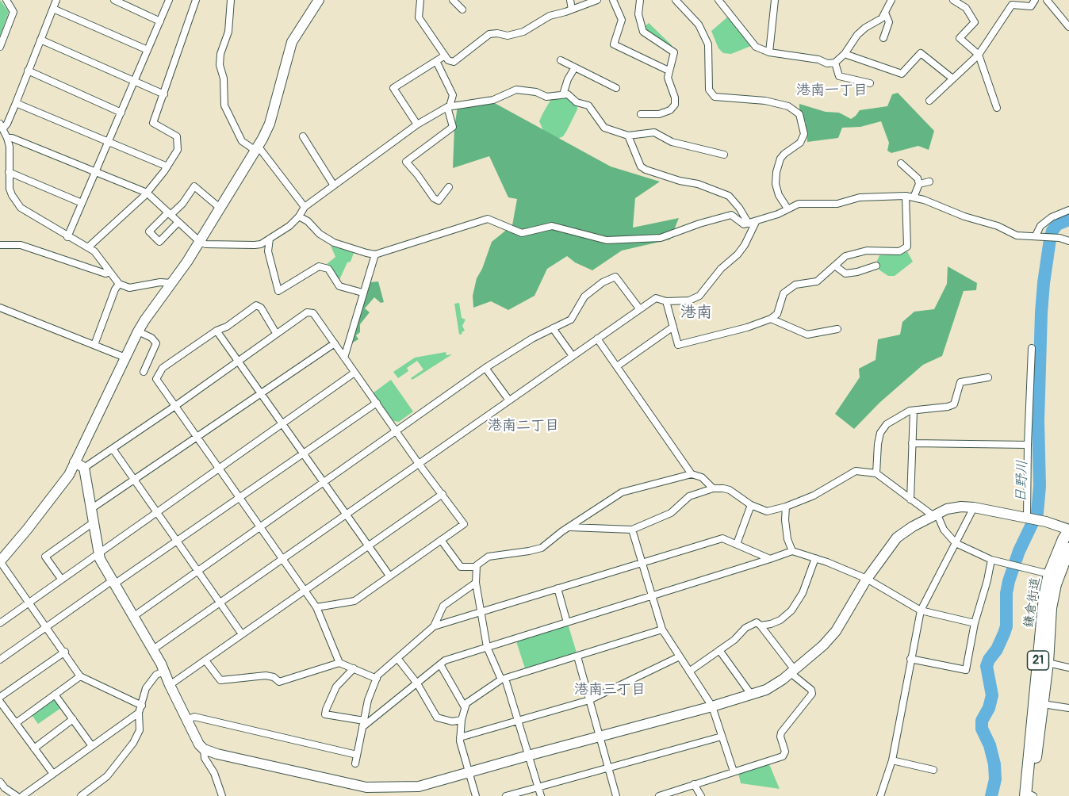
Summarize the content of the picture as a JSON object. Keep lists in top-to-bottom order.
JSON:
{
  "streets": {
    "main road": ["鎌倉街道", "21"]
  },
  "districts": [
    "港南一丁目",
    "港南",
    "港南二丁目",
    "港南三丁目"
  ],
  "water": ["日野川"]
}
